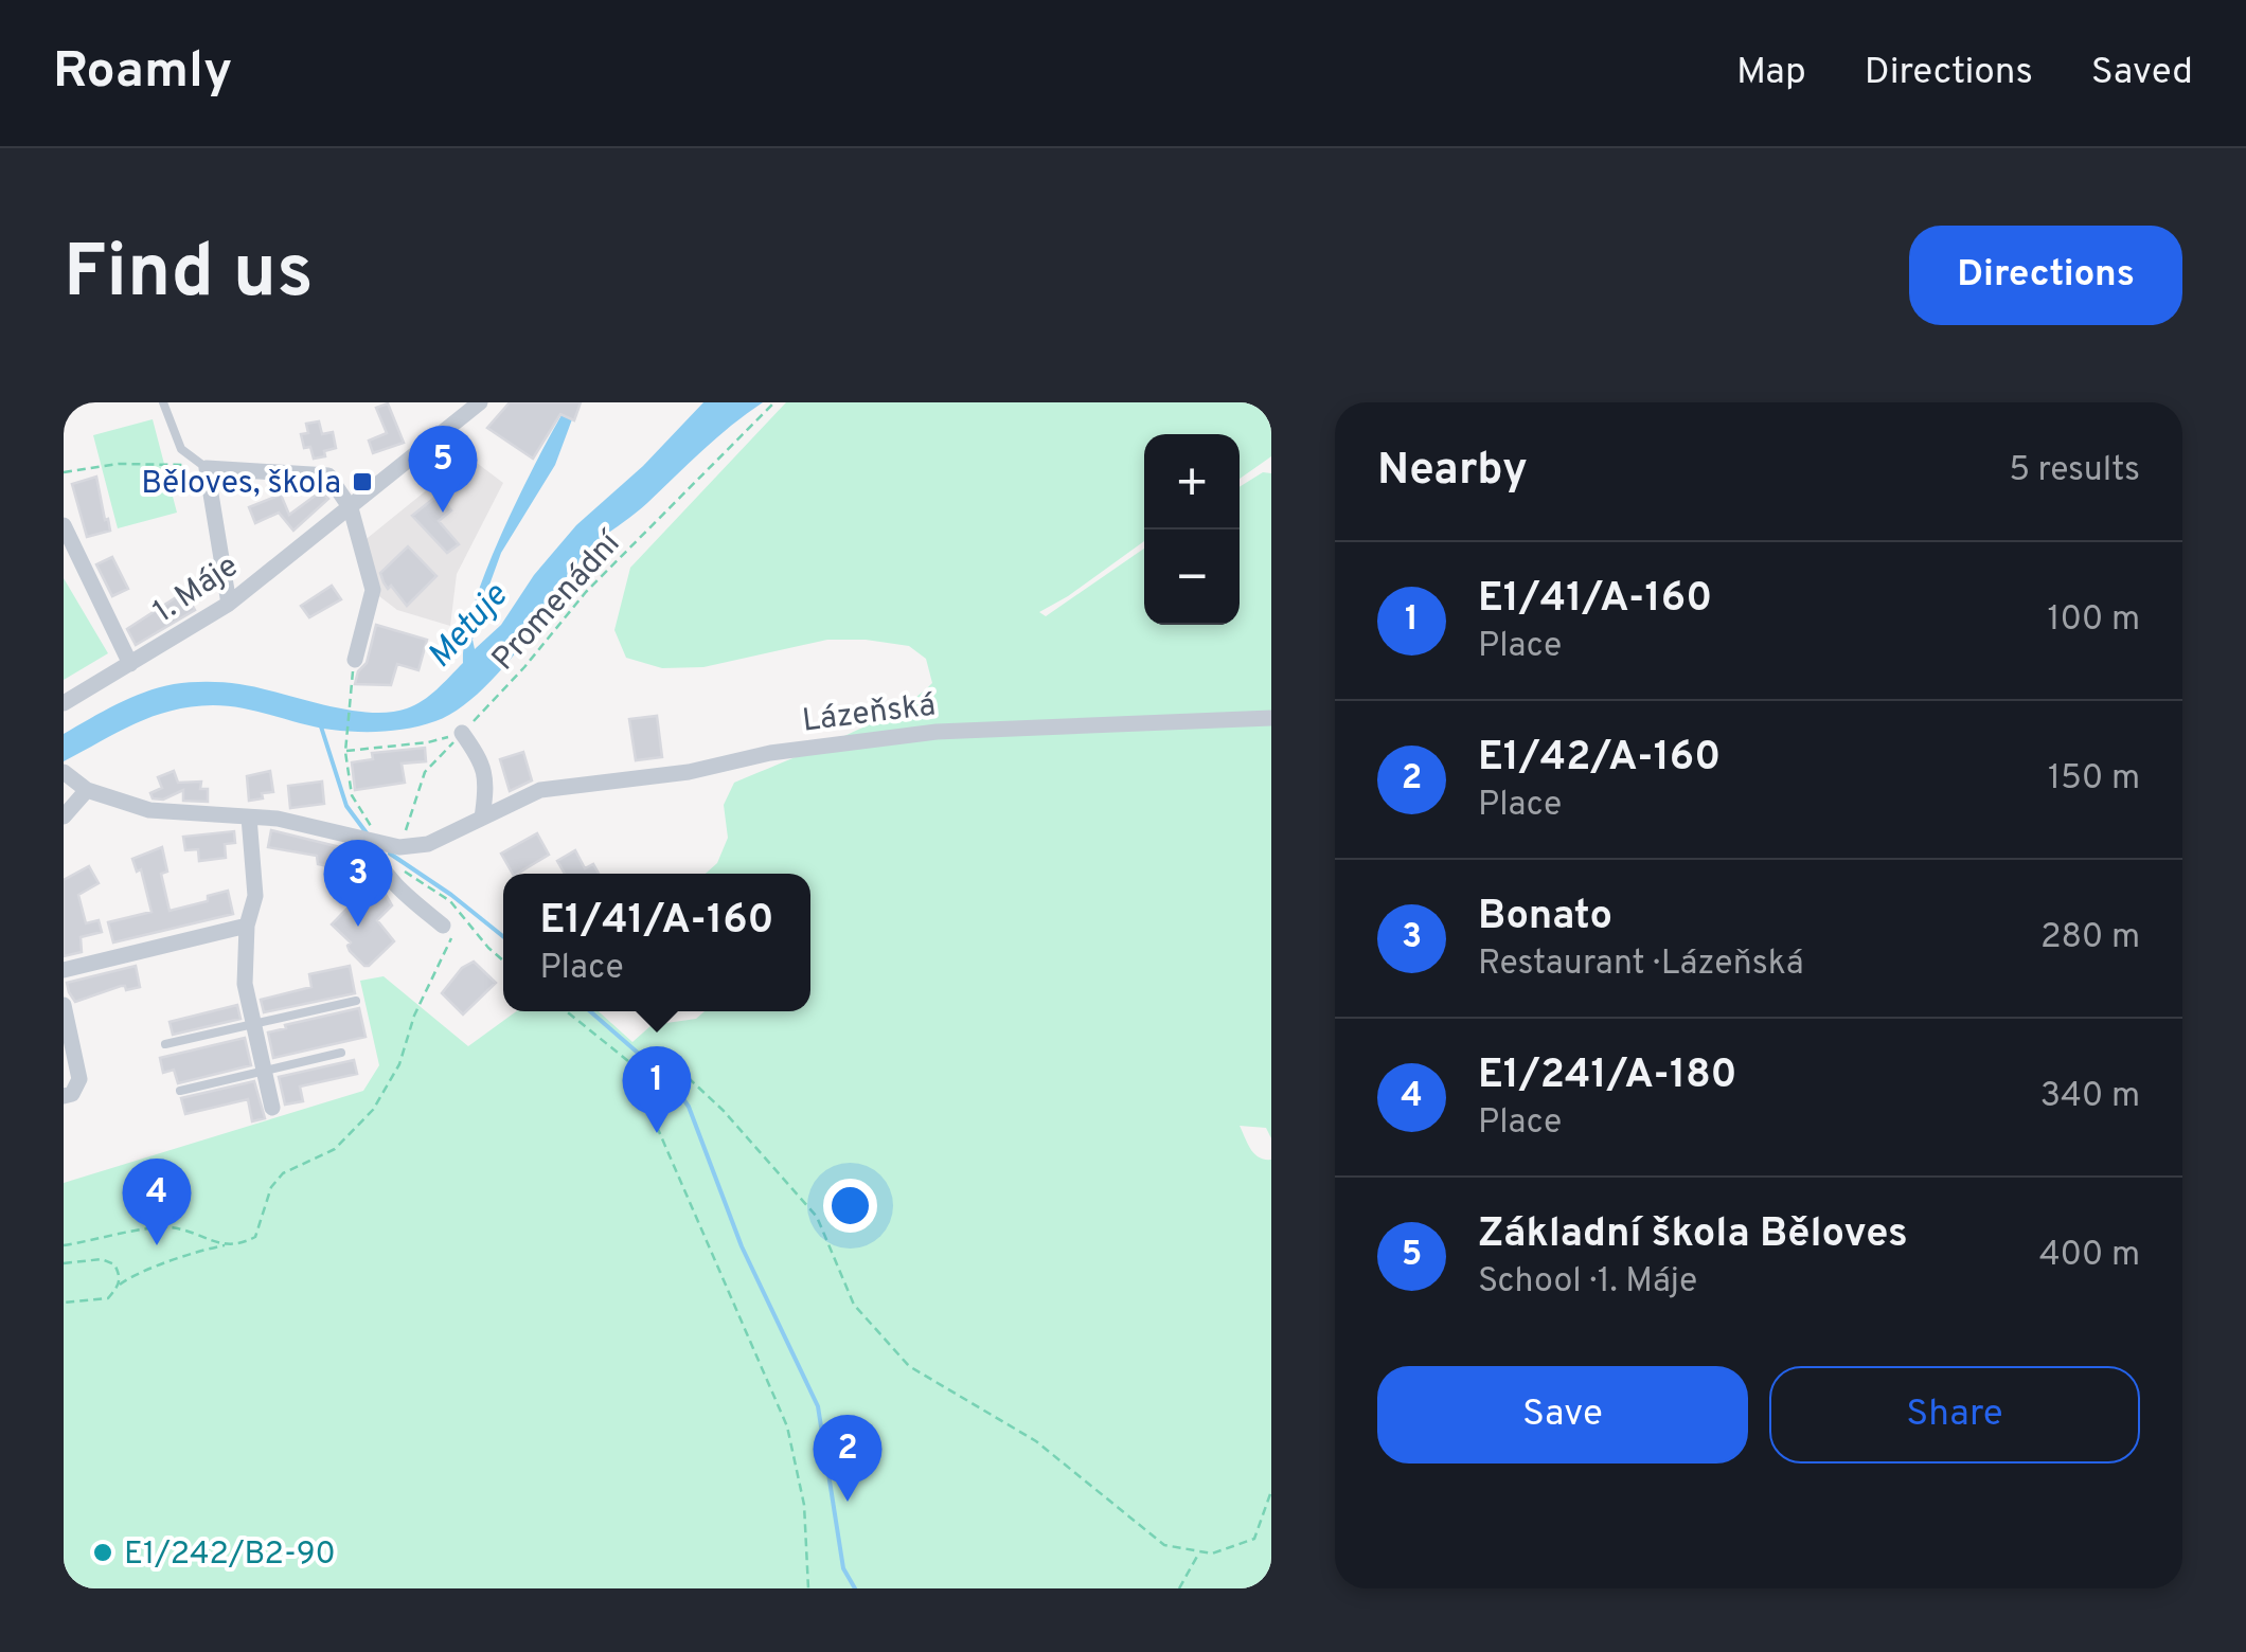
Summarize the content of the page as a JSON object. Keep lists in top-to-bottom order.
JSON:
{
  "streets": {
    "street": ["1. Máje", "Lázeňská"],
    "path": ["Promenádní"]
  },
  "crossings": [
    ["Promenádní", "Lázeňská"]
  ],
  "water": ["Metuje"],
  "places": {
    "transit": ["Běloves, škola"],
    "other": ["E1/242/B2-90"]
  },
  "page": {
    "header": "Roamly",
    "nav": ["Map", "Directions", "Saved"],
    "buttons": [
      "Directions",
      ["Save", "Share"]
    ],
    "title": "Find us",
    "heading": ["Nearby", "5 results"],
    "pins": [
      "5",
      "3",
      "1",
      "4",
      "2"
    ],
    "map_buttons": ["+", "−"],
    "list": [
      {
        "mark": "1",
        "name": "E1/41/A-160",
        "note": "Place",
        "value": "100 m"
      },
      {
        "mark": "2",
        "name": "E1/42/A-160",
        "note": "Place",
        "value": "150 m"
      },
      {
        "mark": "3",
        "name": "Bonato",
        "note": "Restaurant · Lázeňská",
        "value": "280 m"
      },
      {
        "mark": "4",
        "name": "E1/241/A-180",
        "note": "Place",
        "value": "340 m"
      },
      {
        "mark": "5",
        "name": "Základní škola Běloves",
        "note": "School · 1. Máje",
        "value": "400 m"
      }
    ],
    "popup": ["E1/41/A-160", "Place"]
  }
}
